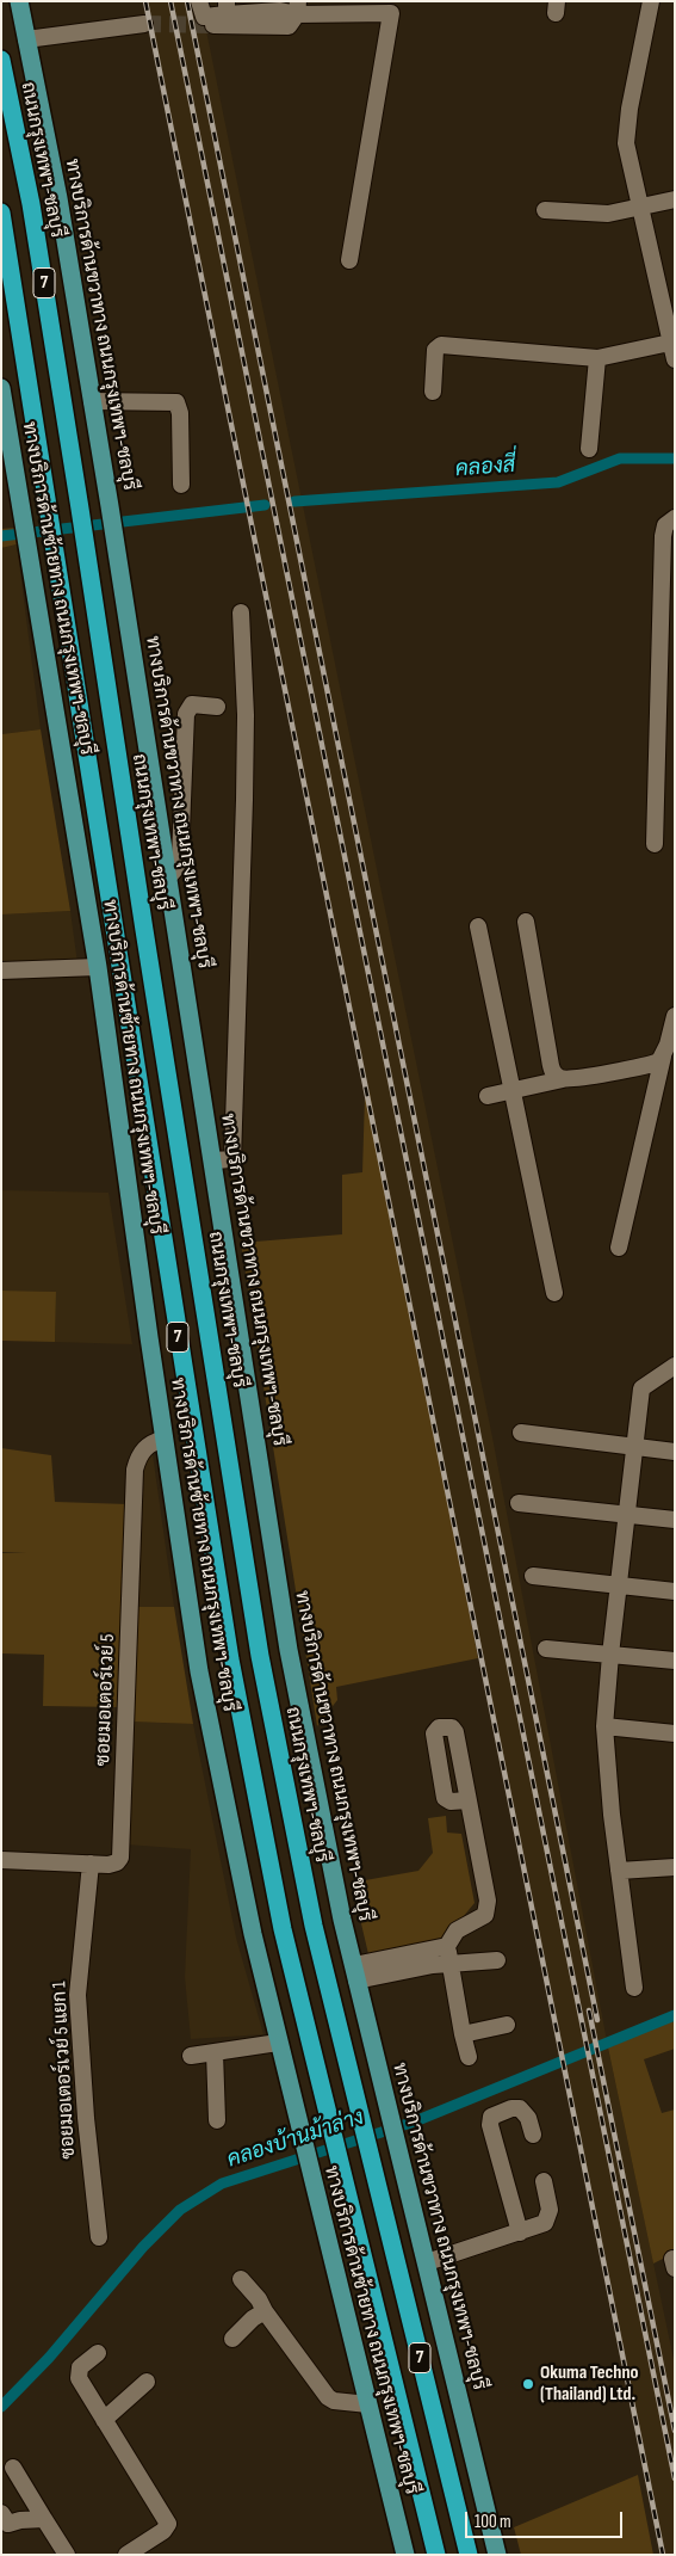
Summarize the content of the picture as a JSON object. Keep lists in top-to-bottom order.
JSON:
{
  "streets": {
    "highway": ["ถนนกรุงเทพฯ-ชลบุรี", "7"],
    "main road": ["ทางบริการด้านขวาทาง ถนนกรุงเทพฯ-ชลบุรี", "ทางบริการด้านซ้ายทาง ถนนกรุงเทพฯ-ชลบุรี"],
    "street": ["ซอยมอเตอร์เวย์ 5", "ซอยมอเตอร์เวย์ 5 แยก 1"]
  },
  "crossings": [
    ["ทางบริการด้านซ้ายทาง ถนนกรุงเทพฯ-ชลบุรี", "ซอยมอเตอร์เวย์ 5"],
    ["ซอยมอเตอร์เวย์ 5", "ซอยมอเตอร์เวย์ 5 แยก 1"]
  ],
  "water": ["คลองสี่", "คลองบ้านม้าล่าง"],
  "places": ["Okuma Techno (Thailand) Ltd."],
  "scale_bar": "100 m"
}
